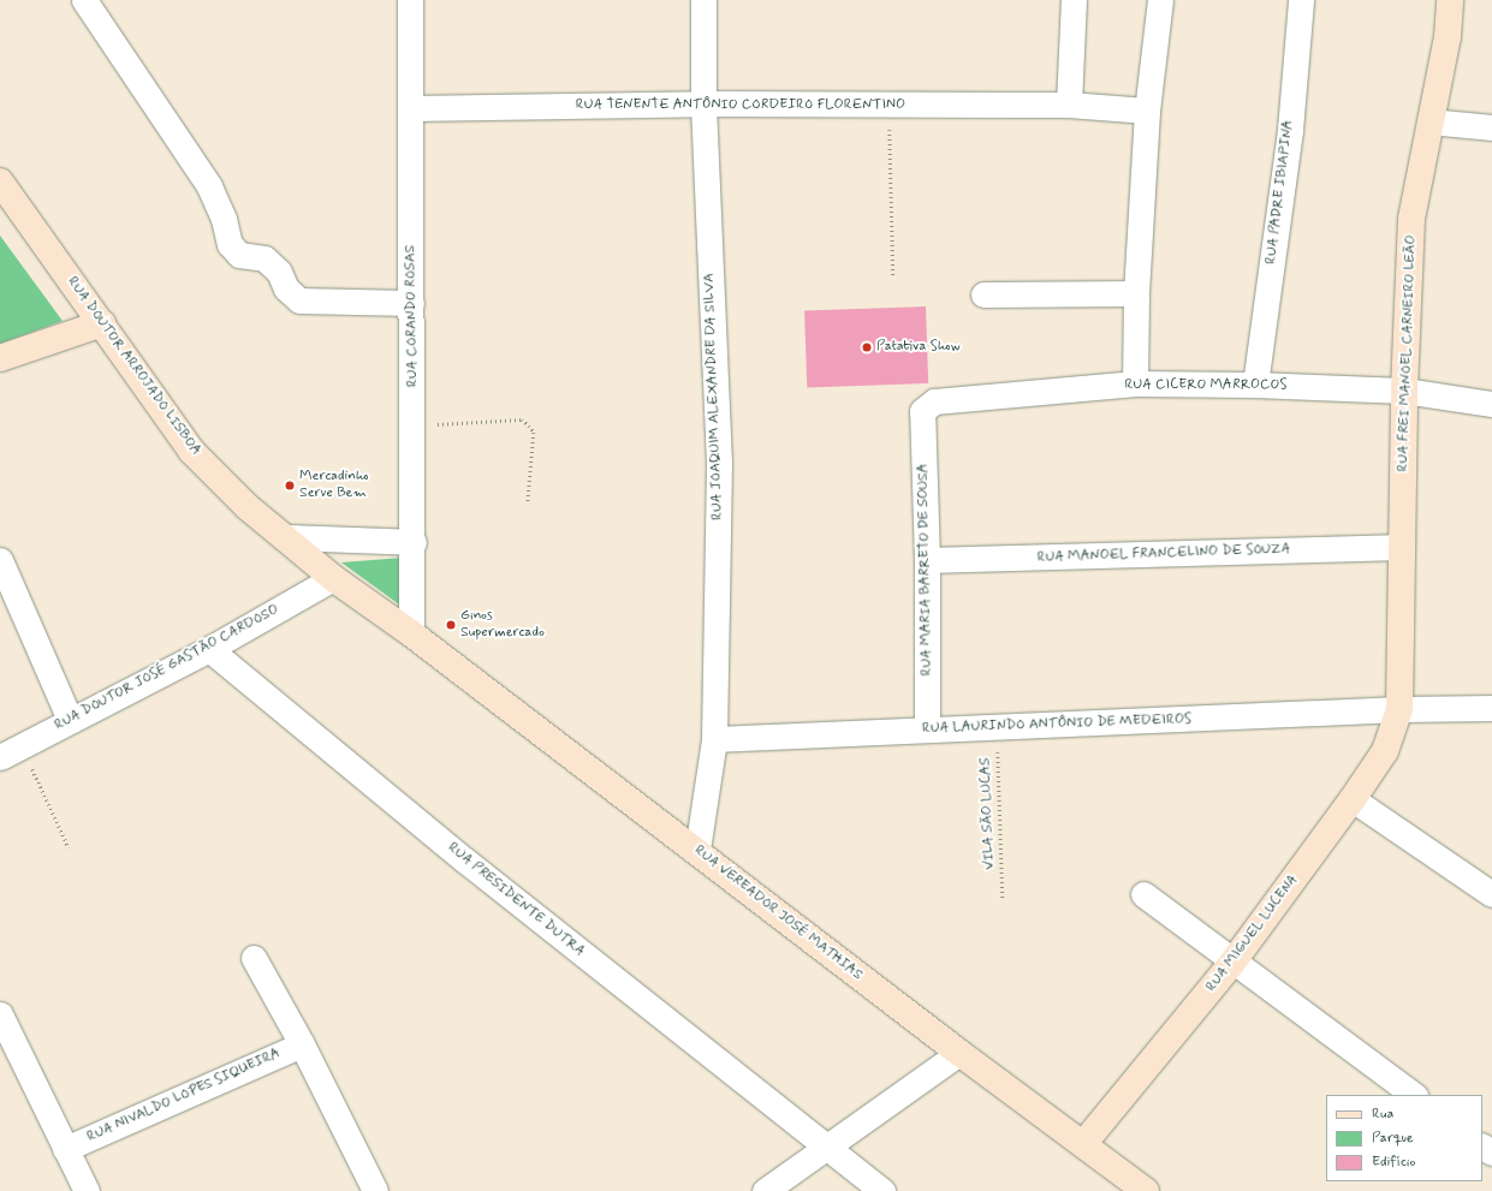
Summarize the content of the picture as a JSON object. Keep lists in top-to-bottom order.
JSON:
{
  "streets": {
    "street": [
      "RUA TENENTE ANTÔNIO CORDEIRO FLORENTINO",
      "RUA PADRE IBIAPINA",
      "RUA CORANDO ROSAS",
      "RUA FREI MANOEL CARNEIRO LEÃO",
      "RUA DOUTOR ARROJADO LISBOA",
      "RUA CICERO MARROCOS",
      "RUA JOAQUIM ALEXANDRE DA SILVA",
      "RUA MANOEL FRANCELINO DE SOUZA",
      "RUA MARIA BARRETO DE SOUSA",
      "RUA DOUTOR JOSÉ GASTÃO CARDOSO",
      "RUA LAURINDO ANTÔNIO DE MEDEIROS",
      "RUA PRESIDENTE DUTRA",
      "RUA VEREADOR JOSÉ MATHIAS",
      "RUA MIGUEL LUCENA",
      "RUA NIVALDO LOPES SIQUEIRA"
    ],
    "path": ["VILA SÃO LUCAS"]
  },
  "crossings": [
    ["RUA TENENTE ANTÔNIO CORDEIRO FLORENTINO", "RUA CORANDO ROSAS"],
    ["RUA TENENTE ANTÔNIO CORDEIRO FLORENTINO", "RUA JOAQUIM ALEXANDRE DA SILVA"],
    ["RUA PADRE IBIAPINA", "RUA CICERO MARROCOS"],
    ["RUA CORANDO ROSAS", "RUA VEREADOR JOSÉ MATHIAS"],
    ["RUA FREI MANOEL CARNEIRO LEÃO", "RUA CICERO MARROCOS"],
    ["RUA FREI MANOEL CARNEIRO LEÃO", "RUA MANOEL FRANCELINO DE SOUZA"],
    ["RUA FREI MANOEL CARNEIRO LEÃO", "RUA LAURINDO ANTÔNIO DE MEDEIROS"],
    ["RUA FREI MANOEL CARNEIRO LEÃO", "RUA MIGUEL LUCENA"],
    ["RUA DOUTOR ARROJADO LISBOA", "RUA DOUTOR JOSÉ GASTÃO CARDOSO"],
    ["RUA DOUTOR ARROJADO LISBOA", "RUA VEREADOR JOSÉ MATHIAS"],
    ["RUA CICERO MARROCOS", "RUA MARIA BARRETO DE SOUSA"],
    ["RUA JOAQUIM ALEXANDRE DA SILVA", "RUA LAURINDO ANTÔNIO DE MEDEIROS"],
    ["RUA JOAQUIM ALEXANDRE DA SILVA", "RUA VEREADOR JOSÉ MATHIAS"],
    ["RUA MANOEL FRANCELINO DE SOUZA", "RUA MARIA BARRETO DE SOUSA"],
    ["RUA MARIA BARRETO DE SOUSA", "RUA LAURINDO ANTÔNIO DE MEDEIROS"],
    ["RUA DOUTOR JOSÉ GASTÃO CARDOSO", "RUA PRESIDENTE DUTRA"],
    ["RUA DOUTOR JOSÉ GASTÃO CARDOSO", "RUA VEREADOR JOSÉ MATHIAS"],
    ["RUA LAURINDO ANTÔNIO DE MEDEIROS", "VILA SÃO LUCAS"],
    ["RUA LAURINDO ANTÔNIO DE MEDEIROS", "RUA MIGUEL LUCENA"],
    ["RUA VEREADOR JOSÉ MATHIAS", "RUA MIGUEL LUCENA"]
  ],
  "places": ["Patativa Show", "Mercadinho Serve Bem", "Ginos Supermercado"],
  "legend": ["Rua", "Parque", "Edifício"]
}
